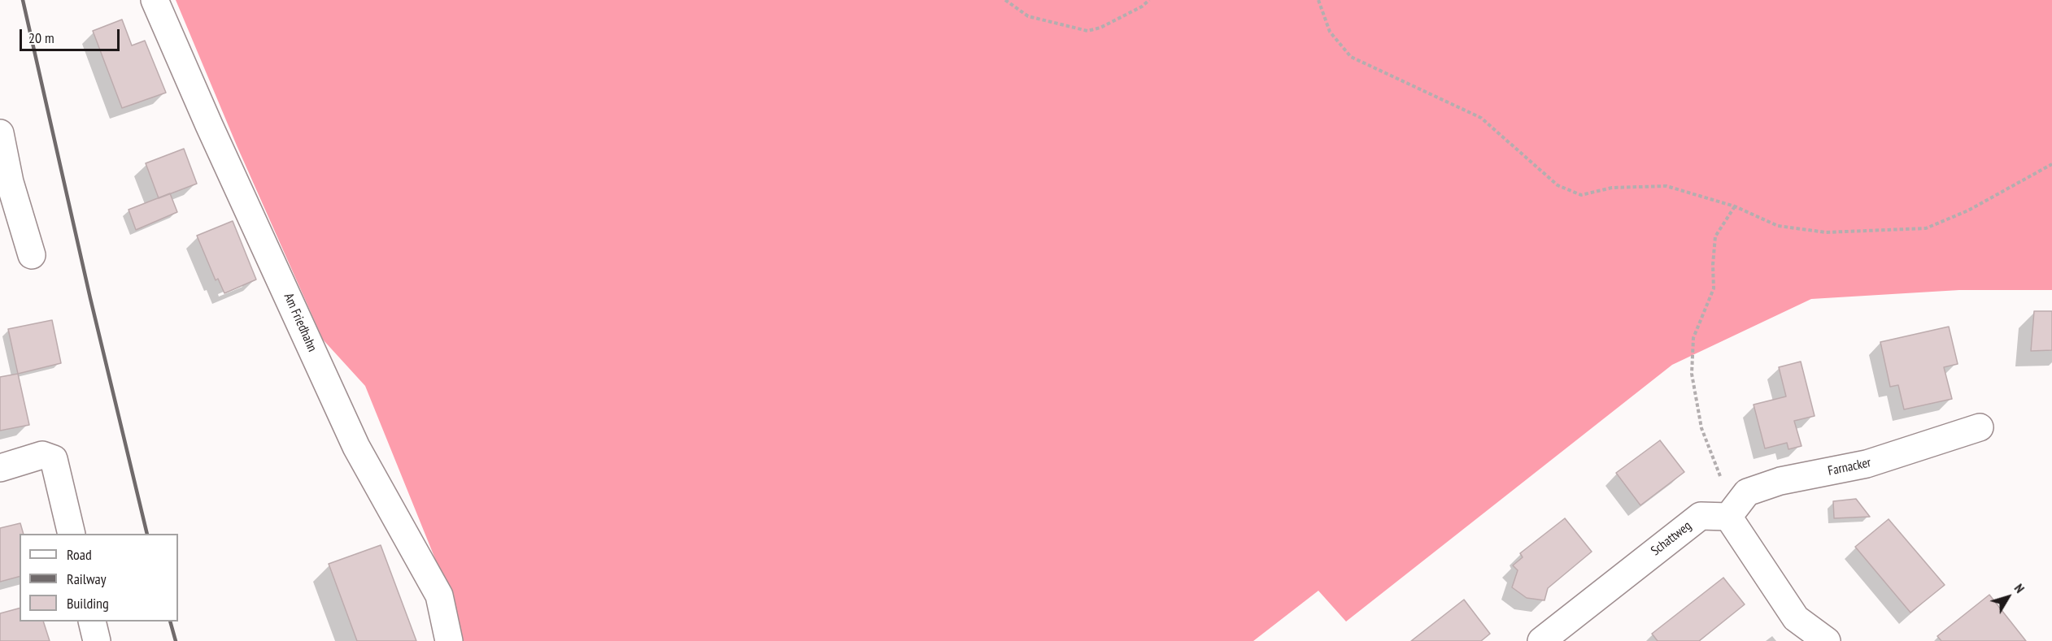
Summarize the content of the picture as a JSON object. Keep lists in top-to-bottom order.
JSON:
{
  "streets": {
    "street": ["Am Friedhahn", "Farnacker", "Schattweg"]
  },
  "crossings": [
    ["Farnacker", "Schattweg"]
  ],
  "legend": ["Road", "Railway", "Building"],
  "scale_bar": "20 m",
  "north": "top right"
}
